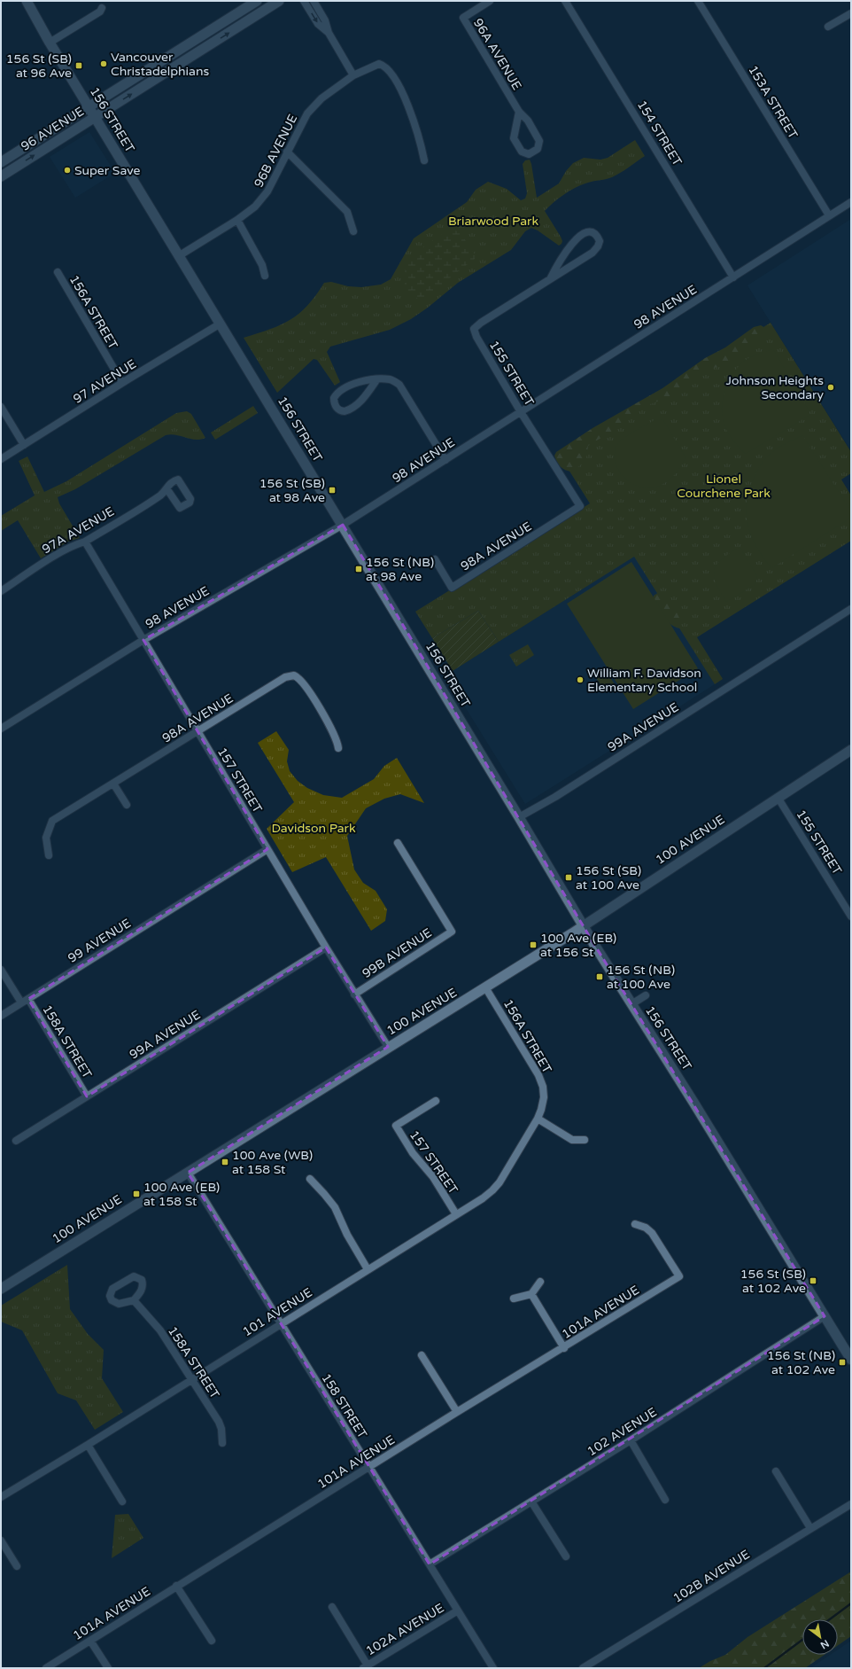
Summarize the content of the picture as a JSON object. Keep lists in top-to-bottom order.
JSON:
{
  "streets": {
    "main road": ["156 STREET", "96 AVENUE", "100 AVENUE"],
    "street": [
      "96A AVENUE",
      "153A STREET",
      "154 STREET",
      "96B AVENUE",
      "98 AVENUE",
      "156A STREET",
      "155 STREET",
      "97 AVENUE",
      "97A AVENUE",
      "98A AVENUE",
      "99A AVENUE",
      "157 STREET",
      "99 AVENUE",
      "99B AVENUE",
      "158A STREET",
      "101 AVENUE",
      "101A AVENUE",
      "158 STREET",
      "102 AVENUE",
      "102B AVENUE",
      "102A AVENUE"
    ]
  },
  "crossings": [
    ["153A STREET", "98 AVENUE"],
    ["156 STREET", "96 AVENUE"],
    ["156 STREET", "96B AVENUE"],
    ["156 STREET", "98 AVENUE"],
    ["156 STREET", "97 AVENUE"],
    ["156 STREET", "99A AVENUE"],
    ["156 STREET", "100 AVENUE"],
    ["156 STREET", "102 AVENUE"],
    ["154 STREET", "98 AVENUE"],
    ["98 AVENUE", "155 STREET"],
    ["98 AVENUE", "157 STREET"],
    ["156A STREET", "97 AVENUE"],
    ["156A STREET", "100 AVENUE"],
    ["156A STREET", "101 AVENUE"],
    ["155 STREET", "98A AVENUE"],
    ["155 STREET", "100 AVENUE"],
    ["97A AVENUE", "157 STREET"],
    ["98A AVENUE", "157 STREET"],
    ["99A AVENUE", "157 STREET"],
    ["99A AVENUE", "158A STREET"],
    ["157 STREET", "100 AVENUE"],
    ["157 STREET", "99 AVENUE"],
    ["157 STREET", "99B AVENUE"],
    ["157 STREET", "101 AVENUE"],
    ["100 AVENUE", "158 STREET"],
    ["99 AVENUE", "158A STREET"],
    ["158A STREET", "101 AVENUE"],
    ["101 AVENUE", "158 STREET"],
    ["101A AVENUE", "158 STREET"],
    ["158 STREET", "102 AVENUE"],
    ["158 STREET", "102A AVENUE"]
  ],
  "parks": ["Briarwood Park", "Lionel Courchene Park", "Davidson Park"],
  "places": {
    "other": [
      "Vancouver Christadelphians",
      "Super Save",
      "Johnson Heights Secondary",
      "William F. Davidson Elementary School"
    ],
    "transit": [
      "156 St (SB) at 96 Ave",
      "156 St (SB) at 98 Ave",
      "156 St (NB) at 98 Ave",
      "156 St (SB) at 100 Ave",
      "100 Ave (EB) at 156 St",
      "156 St (NB) at 100 Ave",
      "100 Ave (WB) at 158 St",
      "100 Ave (EB) at 158 St",
      "156 St (SB) at 102 Ave",
      "156 St (NB) at 102 Ave"
    ]
  },
  "north": "bottom right"
}
